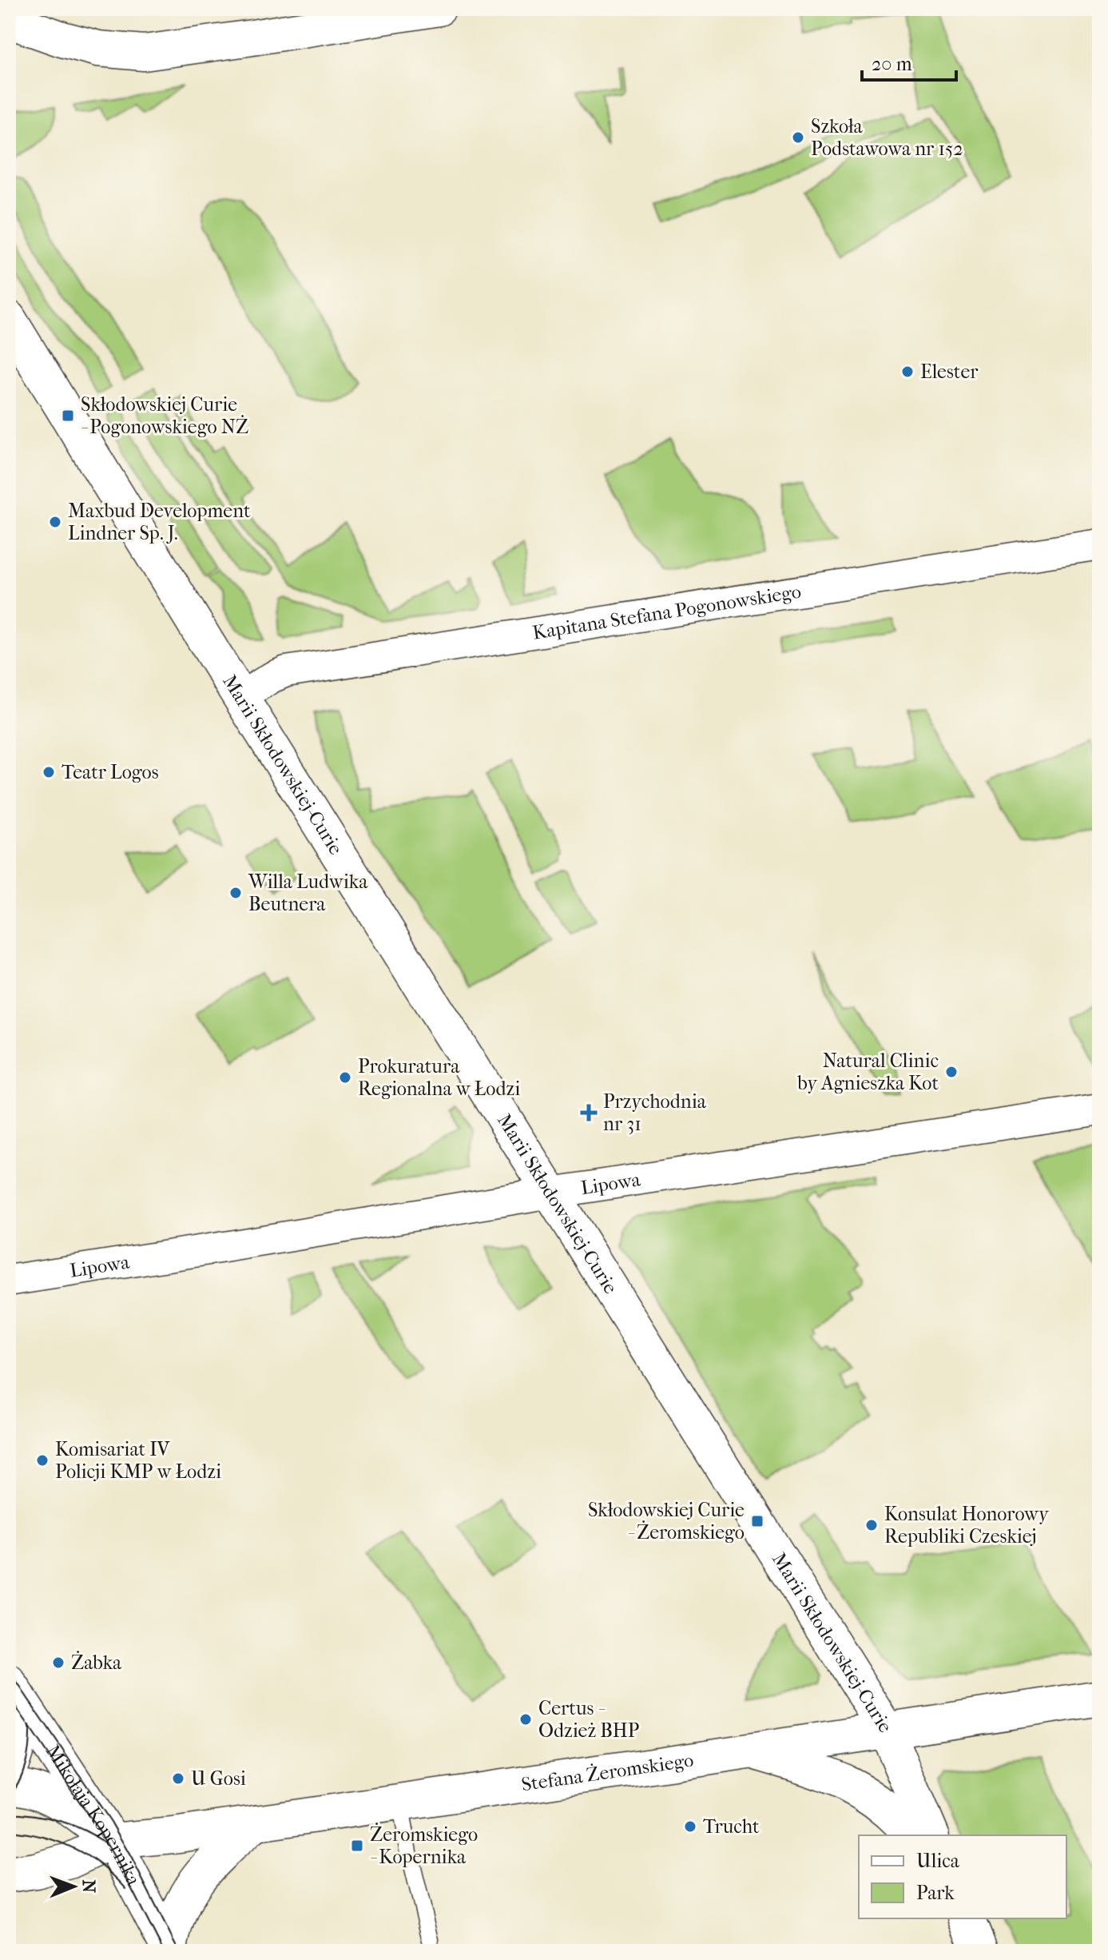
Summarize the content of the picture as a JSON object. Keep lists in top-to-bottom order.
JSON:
{
  "streets": {
    "street": [
      "Kapitana Stefana Pogonowskiego",
      "Marii Skłodowskiej-Curie",
      "Lipowa",
      "Stefana Żeromskiego",
      "Mikołaja Kopernika"
    ]
  },
  "crossings": [
    ["Kapitana Stefana Pogonowskiego", "Marii Skłodowskiej-Curie"],
    ["Marii Skłodowskiej-Curie", "Lipowa"],
    ["Marii Skłodowskiej-Curie", "Stefana Żeromskiego"],
    ["Stefana Żeromskiego", "Mikołaja Kopernika"]
  ],
  "places": {
    "other": [
      "Szkoła Podstawowa nr 152",
      "Elester",
      "Maxbud Development Lindner Sp. J.",
      "Teatr Logos",
      "Willa Ludwika Beutnera",
      "Natural Clinic by Agnieszka Kot",
      "Prokuratura Regionalna w Łodzi",
      "Komisariat IV Policji KMP w Łodzi",
      "Konsulat Honorowy Republiki Czeskiej",
      "Żabka",
      "Certus - Odzież BHP",
      "U Gosi",
      "Trucht"
    ],
    "transit": ["Skłodowskiej Curie - Pogonowskiego NŻ", "Skłodowskiej Curie - Żeromskiego", "Żeromskiego - Kopernika"],
    "health": ["Przychodnia nr 31"]
  },
  "legend": ["Ulica", "Park"],
  "scale_bar": "20 m",
  "north": "right"
}
